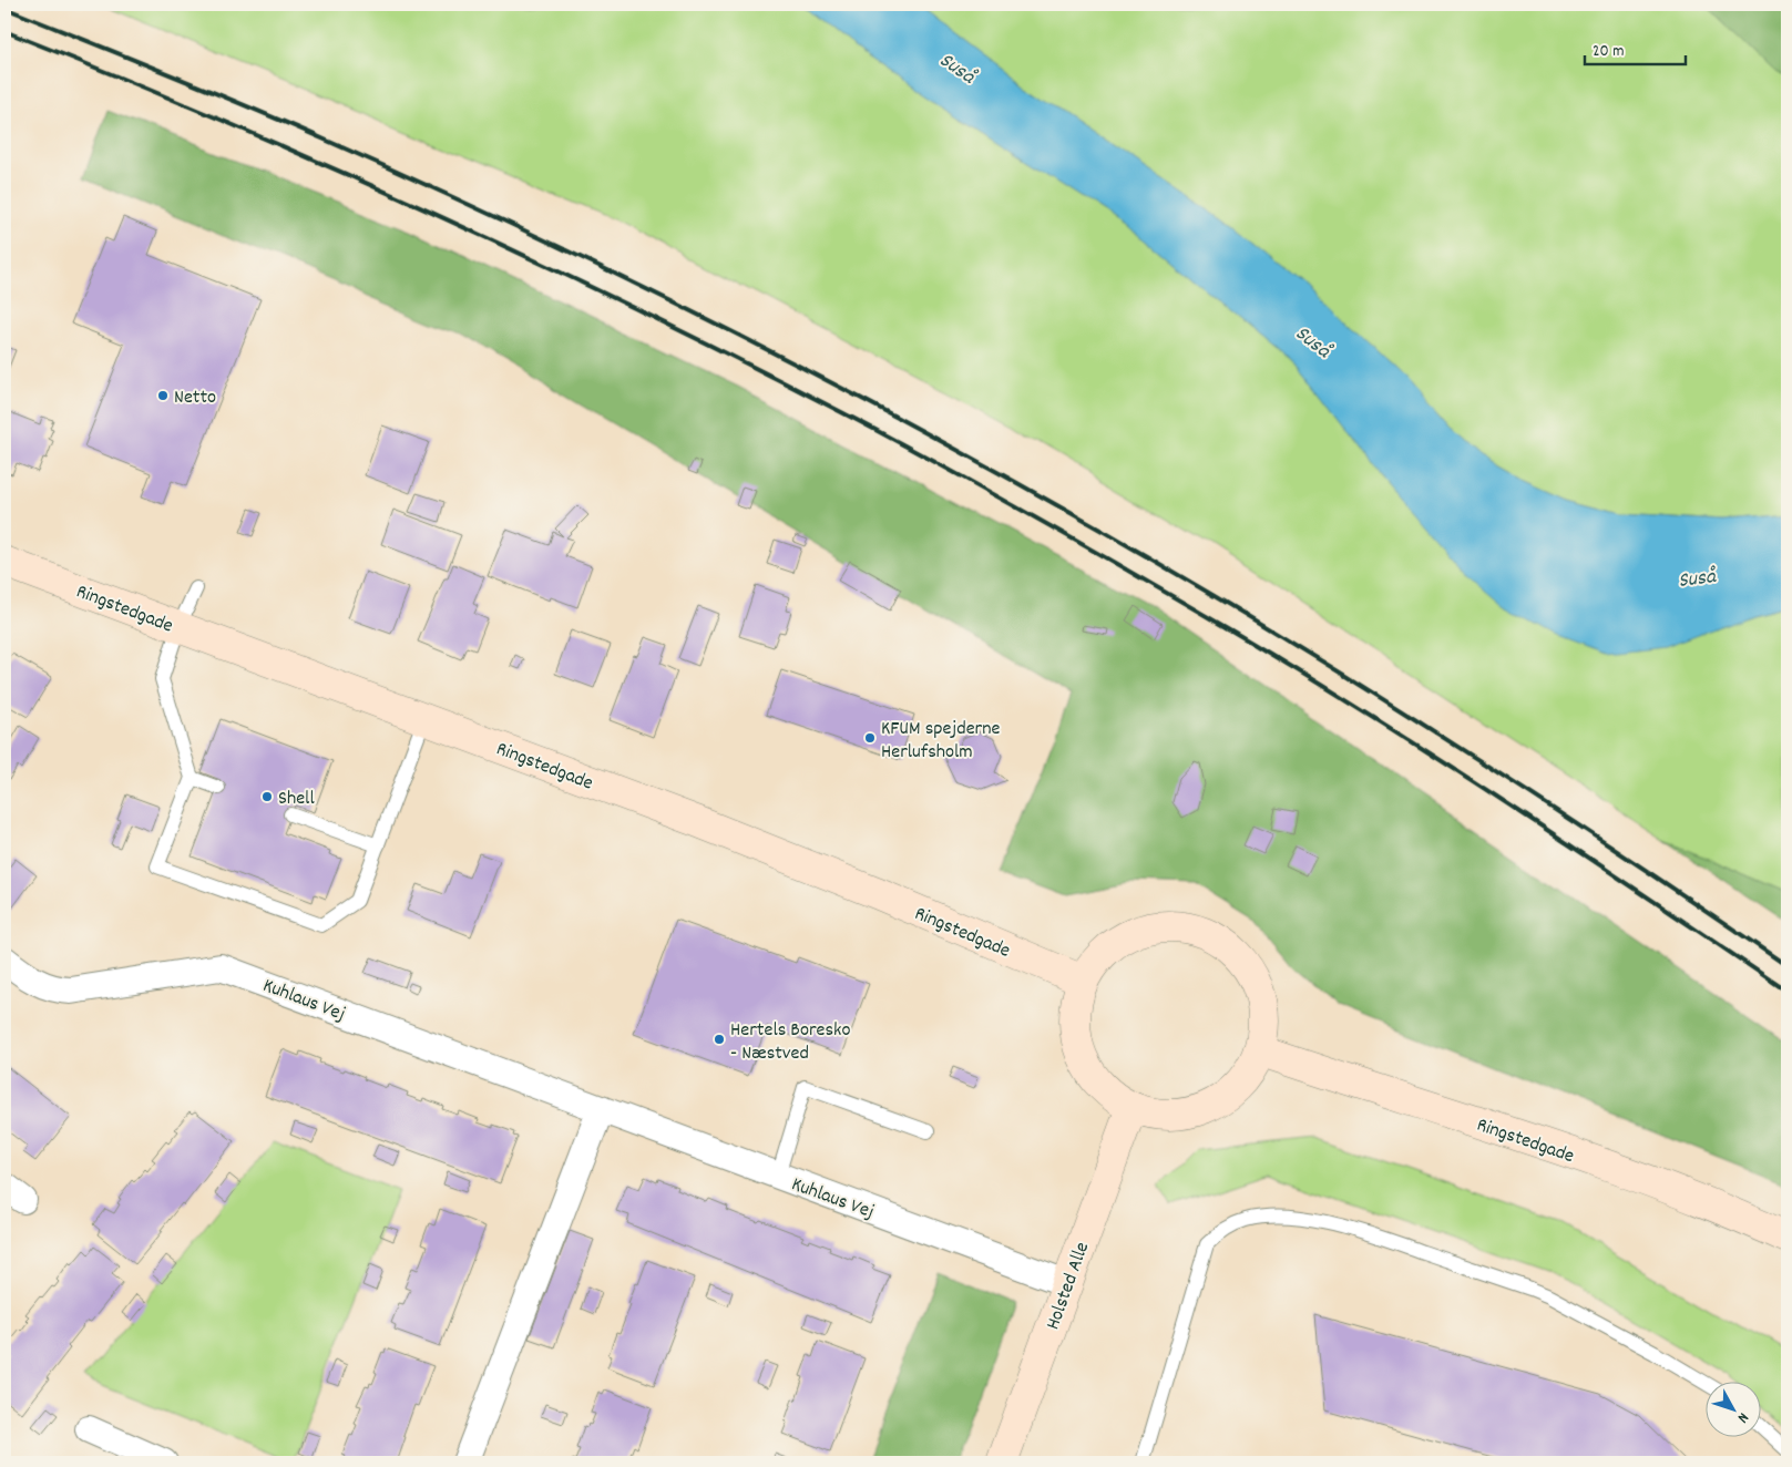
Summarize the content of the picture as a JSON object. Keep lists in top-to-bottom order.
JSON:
{
  "streets": {
    "street": ["Ringstedgade", "Kuhlaus Vej", "Holsted Alle"]
  },
  "crossings": [
    ["Ringstedgade", "Holsted Alle"],
    ["Kuhlaus Vej", "Holsted Alle"]
  ],
  "water": ["Suså"],
  "places": [
    "Netto",
    "KFUM spejderne Herlufsholm",
    "Shell",
    "Hertels Boresko - Næstved"
  ],
  "scale_bar": "20 m",
  "north": "bottom right"
}
